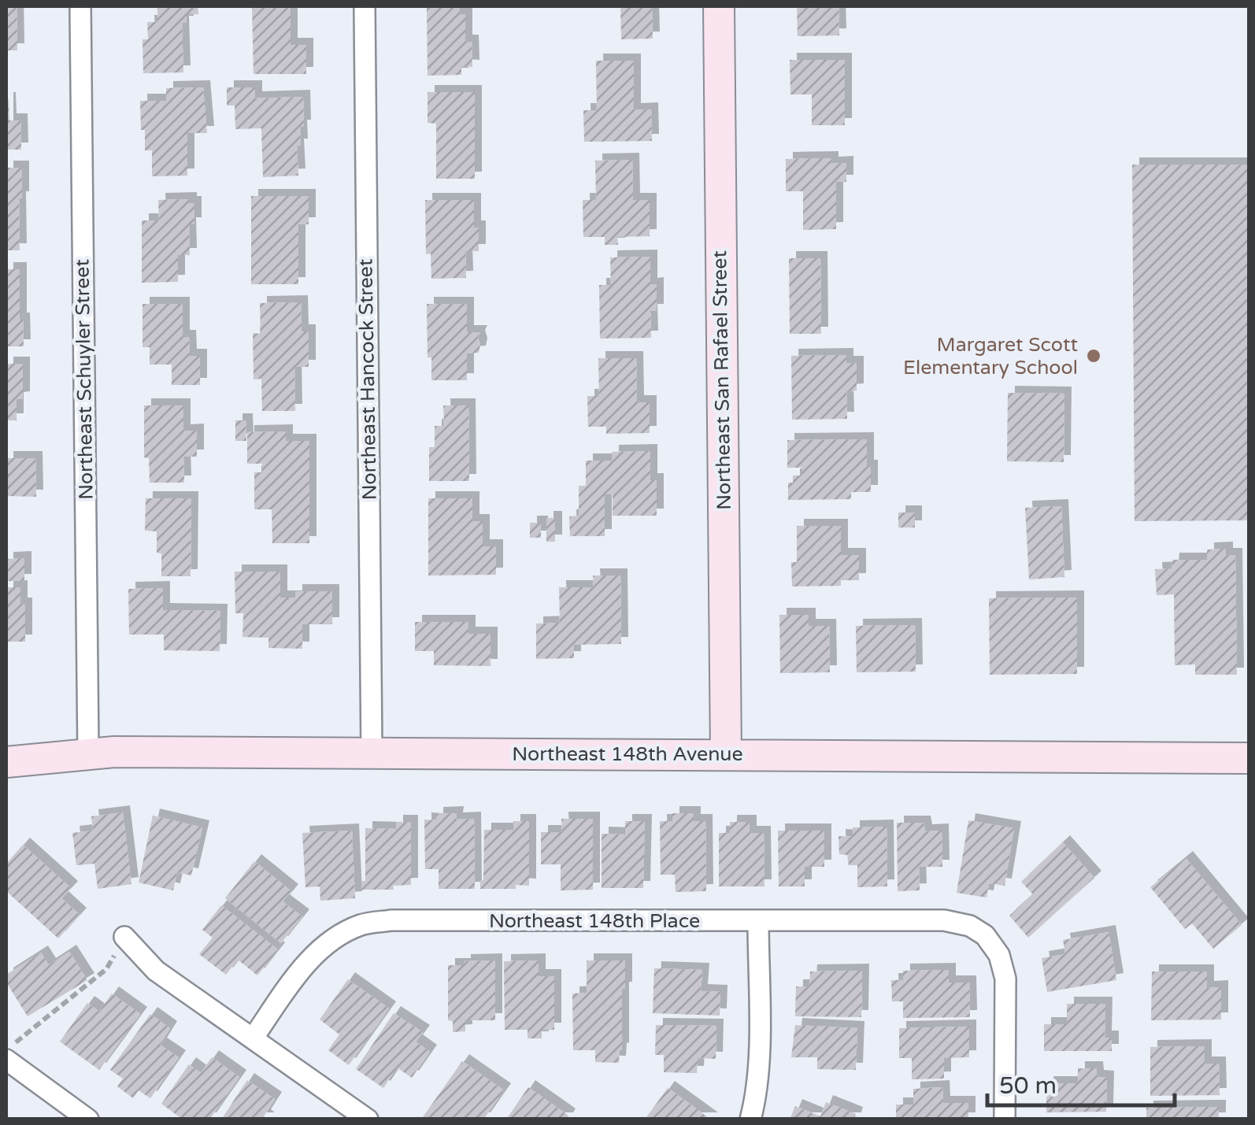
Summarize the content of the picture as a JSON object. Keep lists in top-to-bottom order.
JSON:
{
  "streets": {
    "main road": ["Northeast San Rafael Street", "Northeast 148th Avenue"],
    "street": ["Northeast Schuyler Street", "Northeast Hancock Street", "Northeast 148th Place"]
  },
  "crossings": [
    ["Northeast Schuyler Street", "Northeast 148th Avenue"],
    ["Northeast Hancock Street", "Northeast 148th Avenue"],
    ["Northeast San Rafael Street", "Northeast 148th Avenue"]
  ],
  "places": ["Margaret Scott Elementary School"],
  "scale_bar": "50 m"
}
